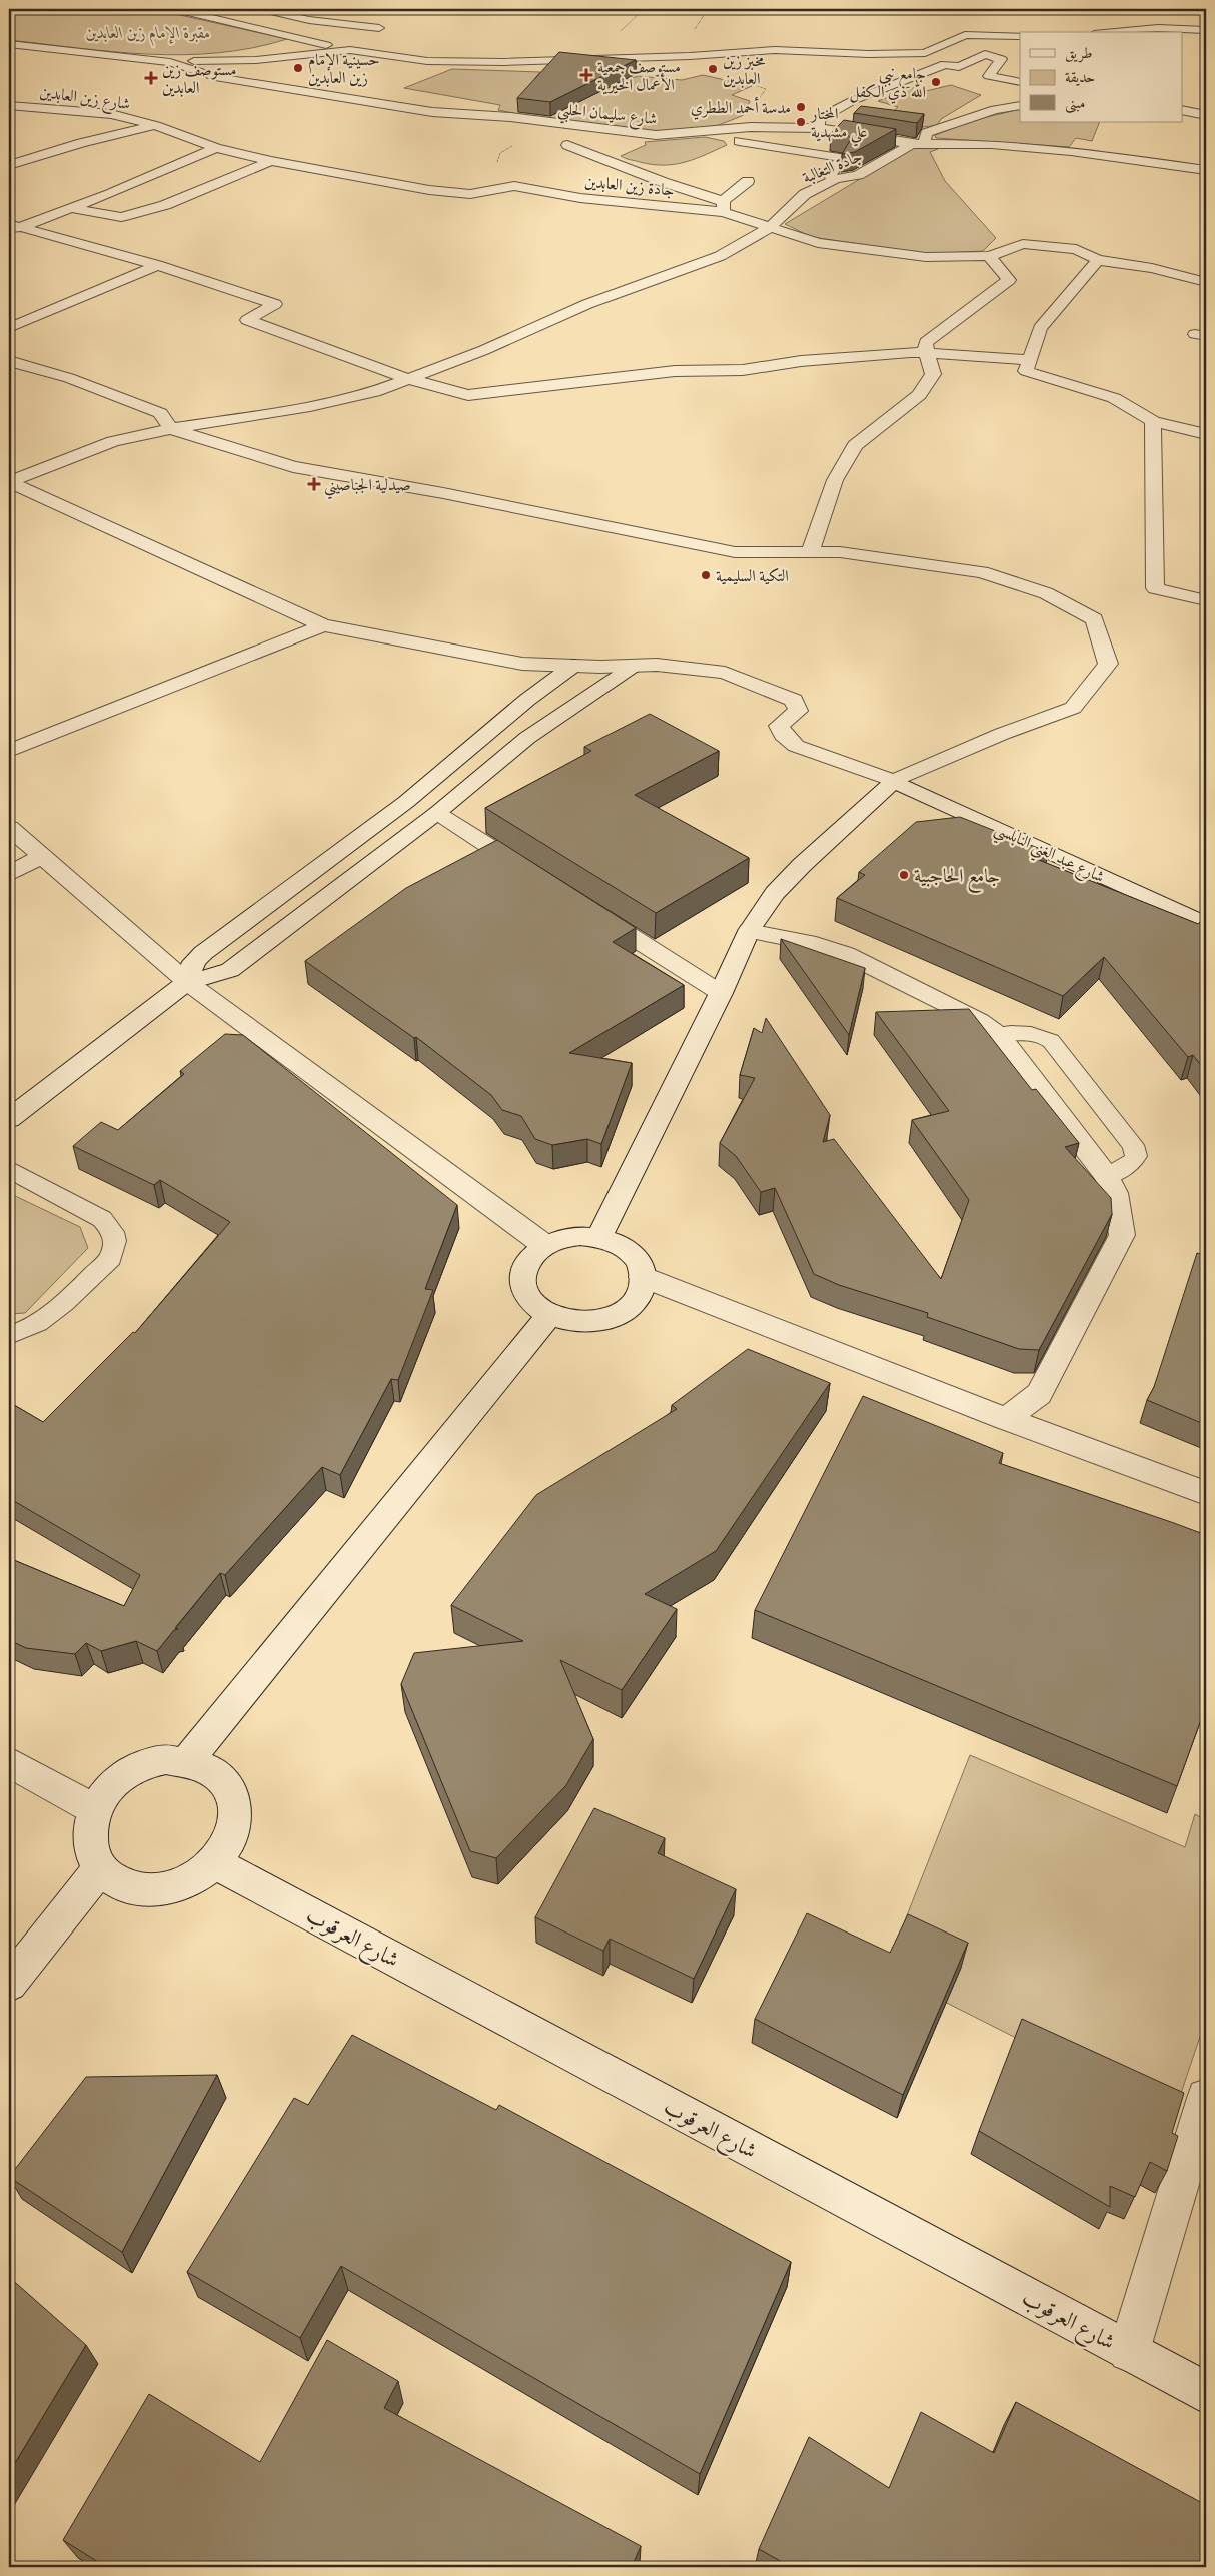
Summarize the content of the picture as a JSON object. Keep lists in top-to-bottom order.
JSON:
{
  "streets": {
    "street": [
      "شارع زين العابدين",
      "شارع سليمان الحلبي",
      "جادة التغالبة",
      "جادة زين العابدين",
      "شارع عبد الغني النابلسي",
      "شارع العرقوب"
    ]
  },
  "crossings": [
    ["شارع زين العابدين", "جادة زين العابدين"],
    ["شارع سليمان الحلبي", "جادة التغالبة"],
    ["جادة التغالبة", "جادة زين العابدين"]
  ],
  "parks": ["مقبرة الإمام زين العابدين"],
  "places": {
    "other": [
      "حسينية الإمام زين العابدين",
      "مخبز زين العابدين",
      "جامع نبي الله ذي الكفل",
      "مدسة أحمد الططري",
      "المختار علي مشهدية",
      "التكية السليمية",
      "جامع الحاجبية"
    ],
    "health": ["مستوصف جمعية الأعمال الخيرية", "مستوصف زين العابدين", "صيدلية الجباصيني"]
  },
  "legend": ["طريق", "حديقة", "مبنى"]
}
